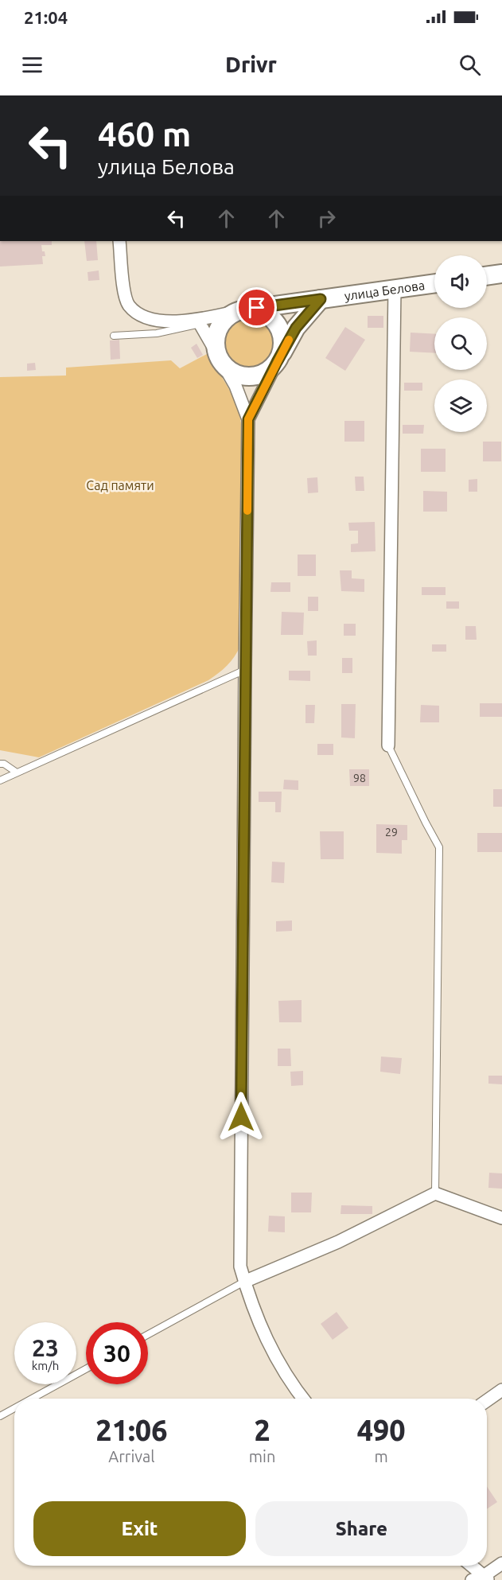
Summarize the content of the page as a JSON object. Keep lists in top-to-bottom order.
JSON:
{
  "streets": {
    "main road": ["улица Белова"]
  },
  "parks": ["Сад памяти"],
  "house_numbers": ["98", "29"],
  "page": {
    "status": "21:04",
    "header": "Drivr",
    "turn": ["460 m", "улица Белова"],
    "speed": "23 km/h",
    "limit": "30",
    "eta": [
      "21:06",
      "Arrival",
      "2",
      "min",
      "490",
      "m"
    ],
    "buttons": ["Exit", "Share"]
  }
}
